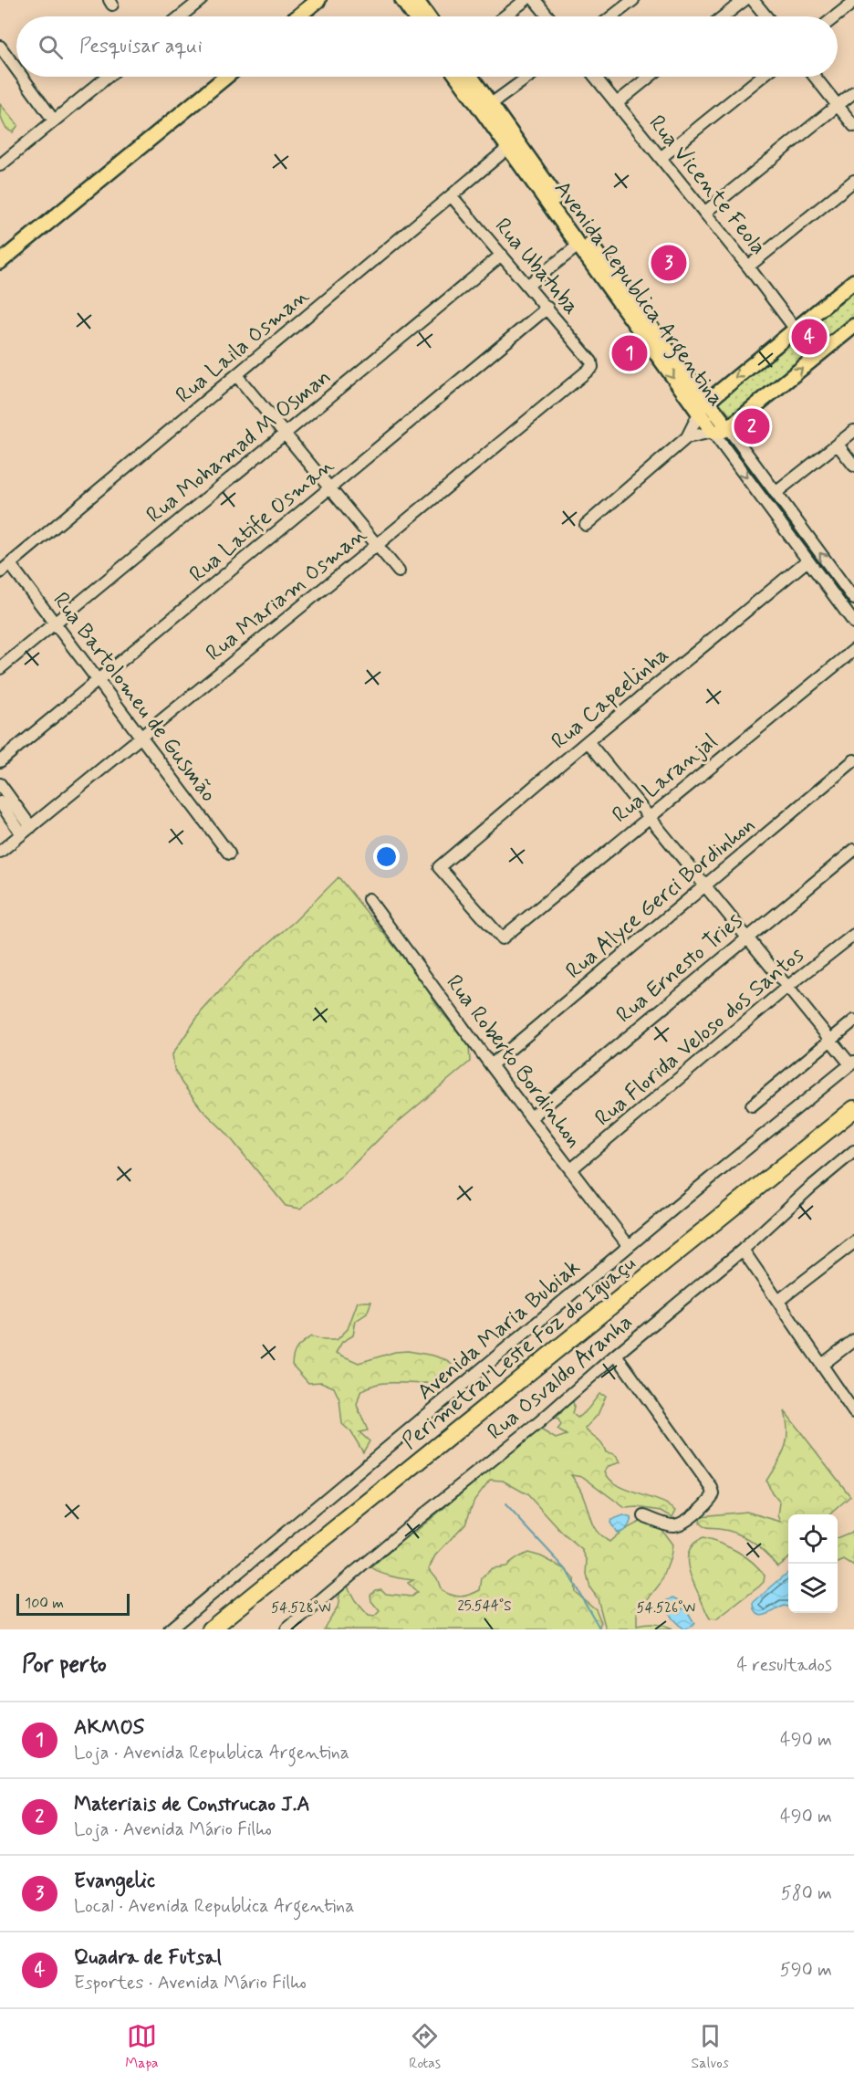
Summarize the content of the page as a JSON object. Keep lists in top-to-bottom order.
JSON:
{
  "streets": {
    "highway": ["Perimetral Leste Foz do Iguaçu"],
    "main road": ["Avenida Republica Argentina"],
    "street": [
      "Rua Vicente Feola",
      "Rua Ubatuba",
      "Rua Laila Osman",
      "Rua Mohamad M Osman",
      "Rua Latife Osman",
      "Rua Mariam Osman",
      "Rua Bartolomeu de Gusmão",
      "Rua Capeelinha",
      "Rua Laranjal",
      "Rua Alyce Gerci Bordinhon",
      "Rua Ernesto Tries",
      "Rua Florida Veloso dos Santos",
      "Rua Roberto Bordinhon",
      "Avenida Maria Bubiak",
      "Rua Osvaldo Aranha"
    ]
  },
  "crossings": [
    ["Rua Ubatuba", "Rua Laila Osman"],
    ["Rua Ubatuba", "Rua Mohamad M Osman"],
    ["Rua Ubatuba", "Rua Latife Osman"],
    ["Rua Ubatuba", "Rua Mariam Osman"],
    ["Avenida Republica Argentina", "Rua Laila Osman"],
    ["Avenida Republica Argentina", "Rua Capeelinha"],
    ["Rua Laila Osman", "Rua Bartolomeu de Gusmão"],
    ["Rua Mohamad M Osman", "Rua Bartolomeu de Gusmão"],
    ["Rua Latife Osman", "Rua Bartolomeu de Gusmão"],
    ["Rua Mariam Osman", "Rua Bartolomeu de Gusmão"],
    ["Rua Capeelinha", "Rua Laranjal"],
    ["Rua Alyce Gerci Bordinhon", "Rua Roberto Bordinhon"],
    ["Rua Ernesto Tries", "Rua Roberto Bordinhon"],
    ["Rua Florida Veloso dos Santos", "Rua Roberto Bordinhon"],
    ["Rua Roberto Bordinhon", "Avenida Maria Bubiak"]
  ],
  "scale_bar": "100 m",
  "page": {
    "search": "Pesquisar aqui",
    "pins": [
      "3",
      "4",
      "1",
      "2"
    ],
    "scale": "100 m",
    "heading": ["Por perto", "4 resultados"],
    "list": [
      {
        "mark": "1",
        "name": "AKMOS",
        "note": "Loja · Avenida Republica Argentina",
        "value": "490 m"
      },
      {
        "mark": "2",
        "name": "Materiais de Construcao J.A",
        "note": "Loja · Avenida Mário Filho",
        "value": "490 m"
      },
      {
        "mark": "3",
        "name": "Evangelic",
        "note": "Local · Avenida Republica Argentina",
        "value": "580 m"
      },
      {
        "mark": "4",
        "name": "Quadra de Futsal",
        "note": "Esportes · Avenida Mário Filho",
        "value": "590 m"
      }
    ],
    "nav": ["Mapa", "Rotas", "Salvos"]
  },
  "coordinates": ["25.544°S", "54.528°W", "54.526°W"]
}
